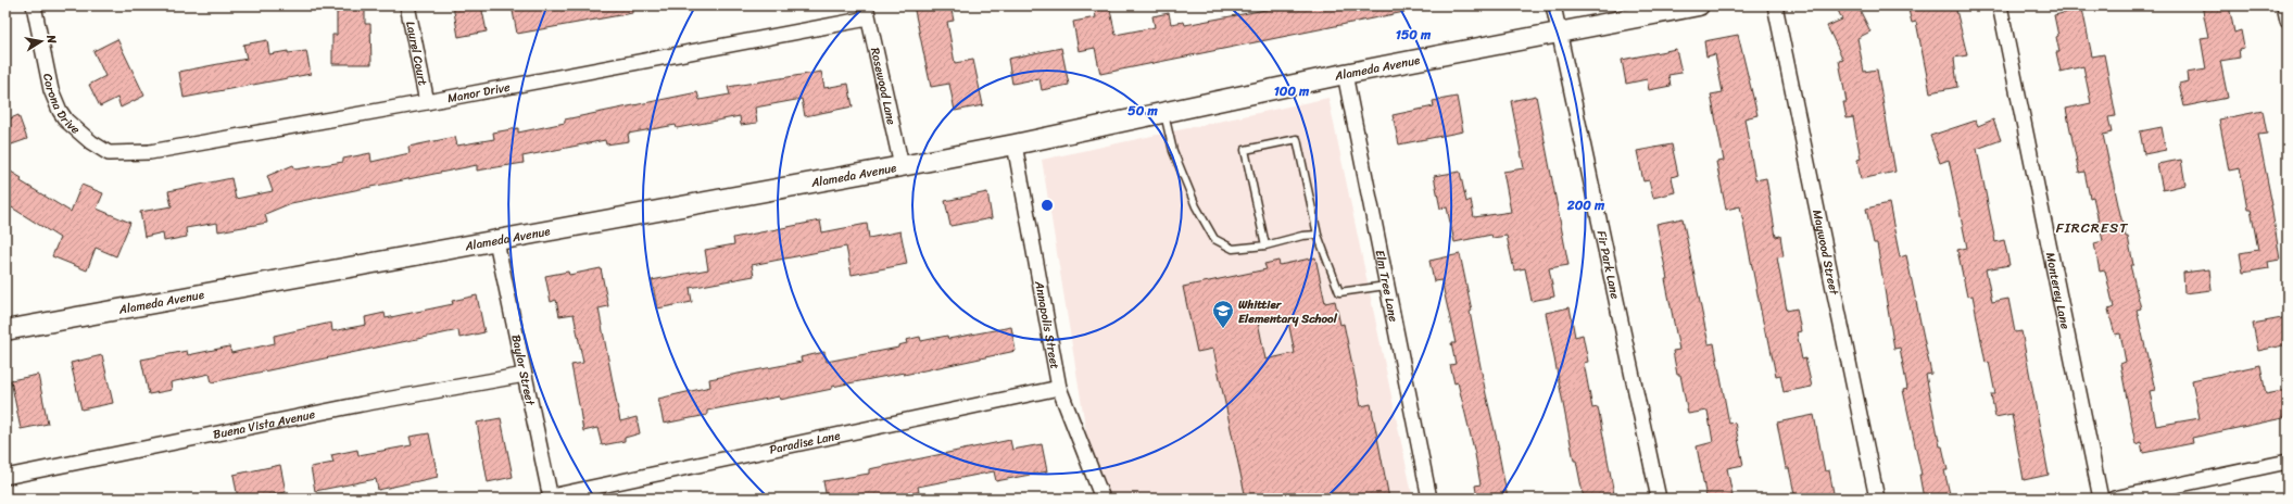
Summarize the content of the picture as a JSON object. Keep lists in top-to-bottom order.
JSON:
{
  "streets": {
    "street": [
      "Laurel Court",
      "Alameda Avenue",
      "Rosewood Lane",
      "Manor Drive",
      "Corona Drive",
      "Maywood Street",
      "Fir Park Lane",
      "Elm Tree Lane",
      "Monterey Lane",
      "Annapolis Street",
      "Baylor Street",
      "Buena Vista Avenue",
      "Paradise Lane"
    ]
  },
  "crossings": [
    ["Laurel Court", "Manor Drive"],
    ["Alameda Avenue", "Rosewood Lane"],
    ["Alameda Avenue", "Fir Park Lane"],
    ["Alameda Avenue", "Elm Tree Lane"],
    ["Alameda Avenue", "Annapolis Street"],
    ["Alameda Avenue", "Baylor Street"],
    ["Rosewood Lane", "Manor Drive"],
    ["Manor Drive", "Corona Drive"],
    ["Annapolis Street", "Paradise Lane"],
    ["Baylor Street", "Buena Vista Avenue"],
    ["Baylor Street", "Paradise Lane"]
  ],
  "districts": ["FIRCREST"],
  "places": {
    "school or university": ["Whittier Elementary School"]
  },
  "north": "right",
  "rings": [
    "150 m",
    "100 m",
    "50 m",
    "200 m"
  ]
}
